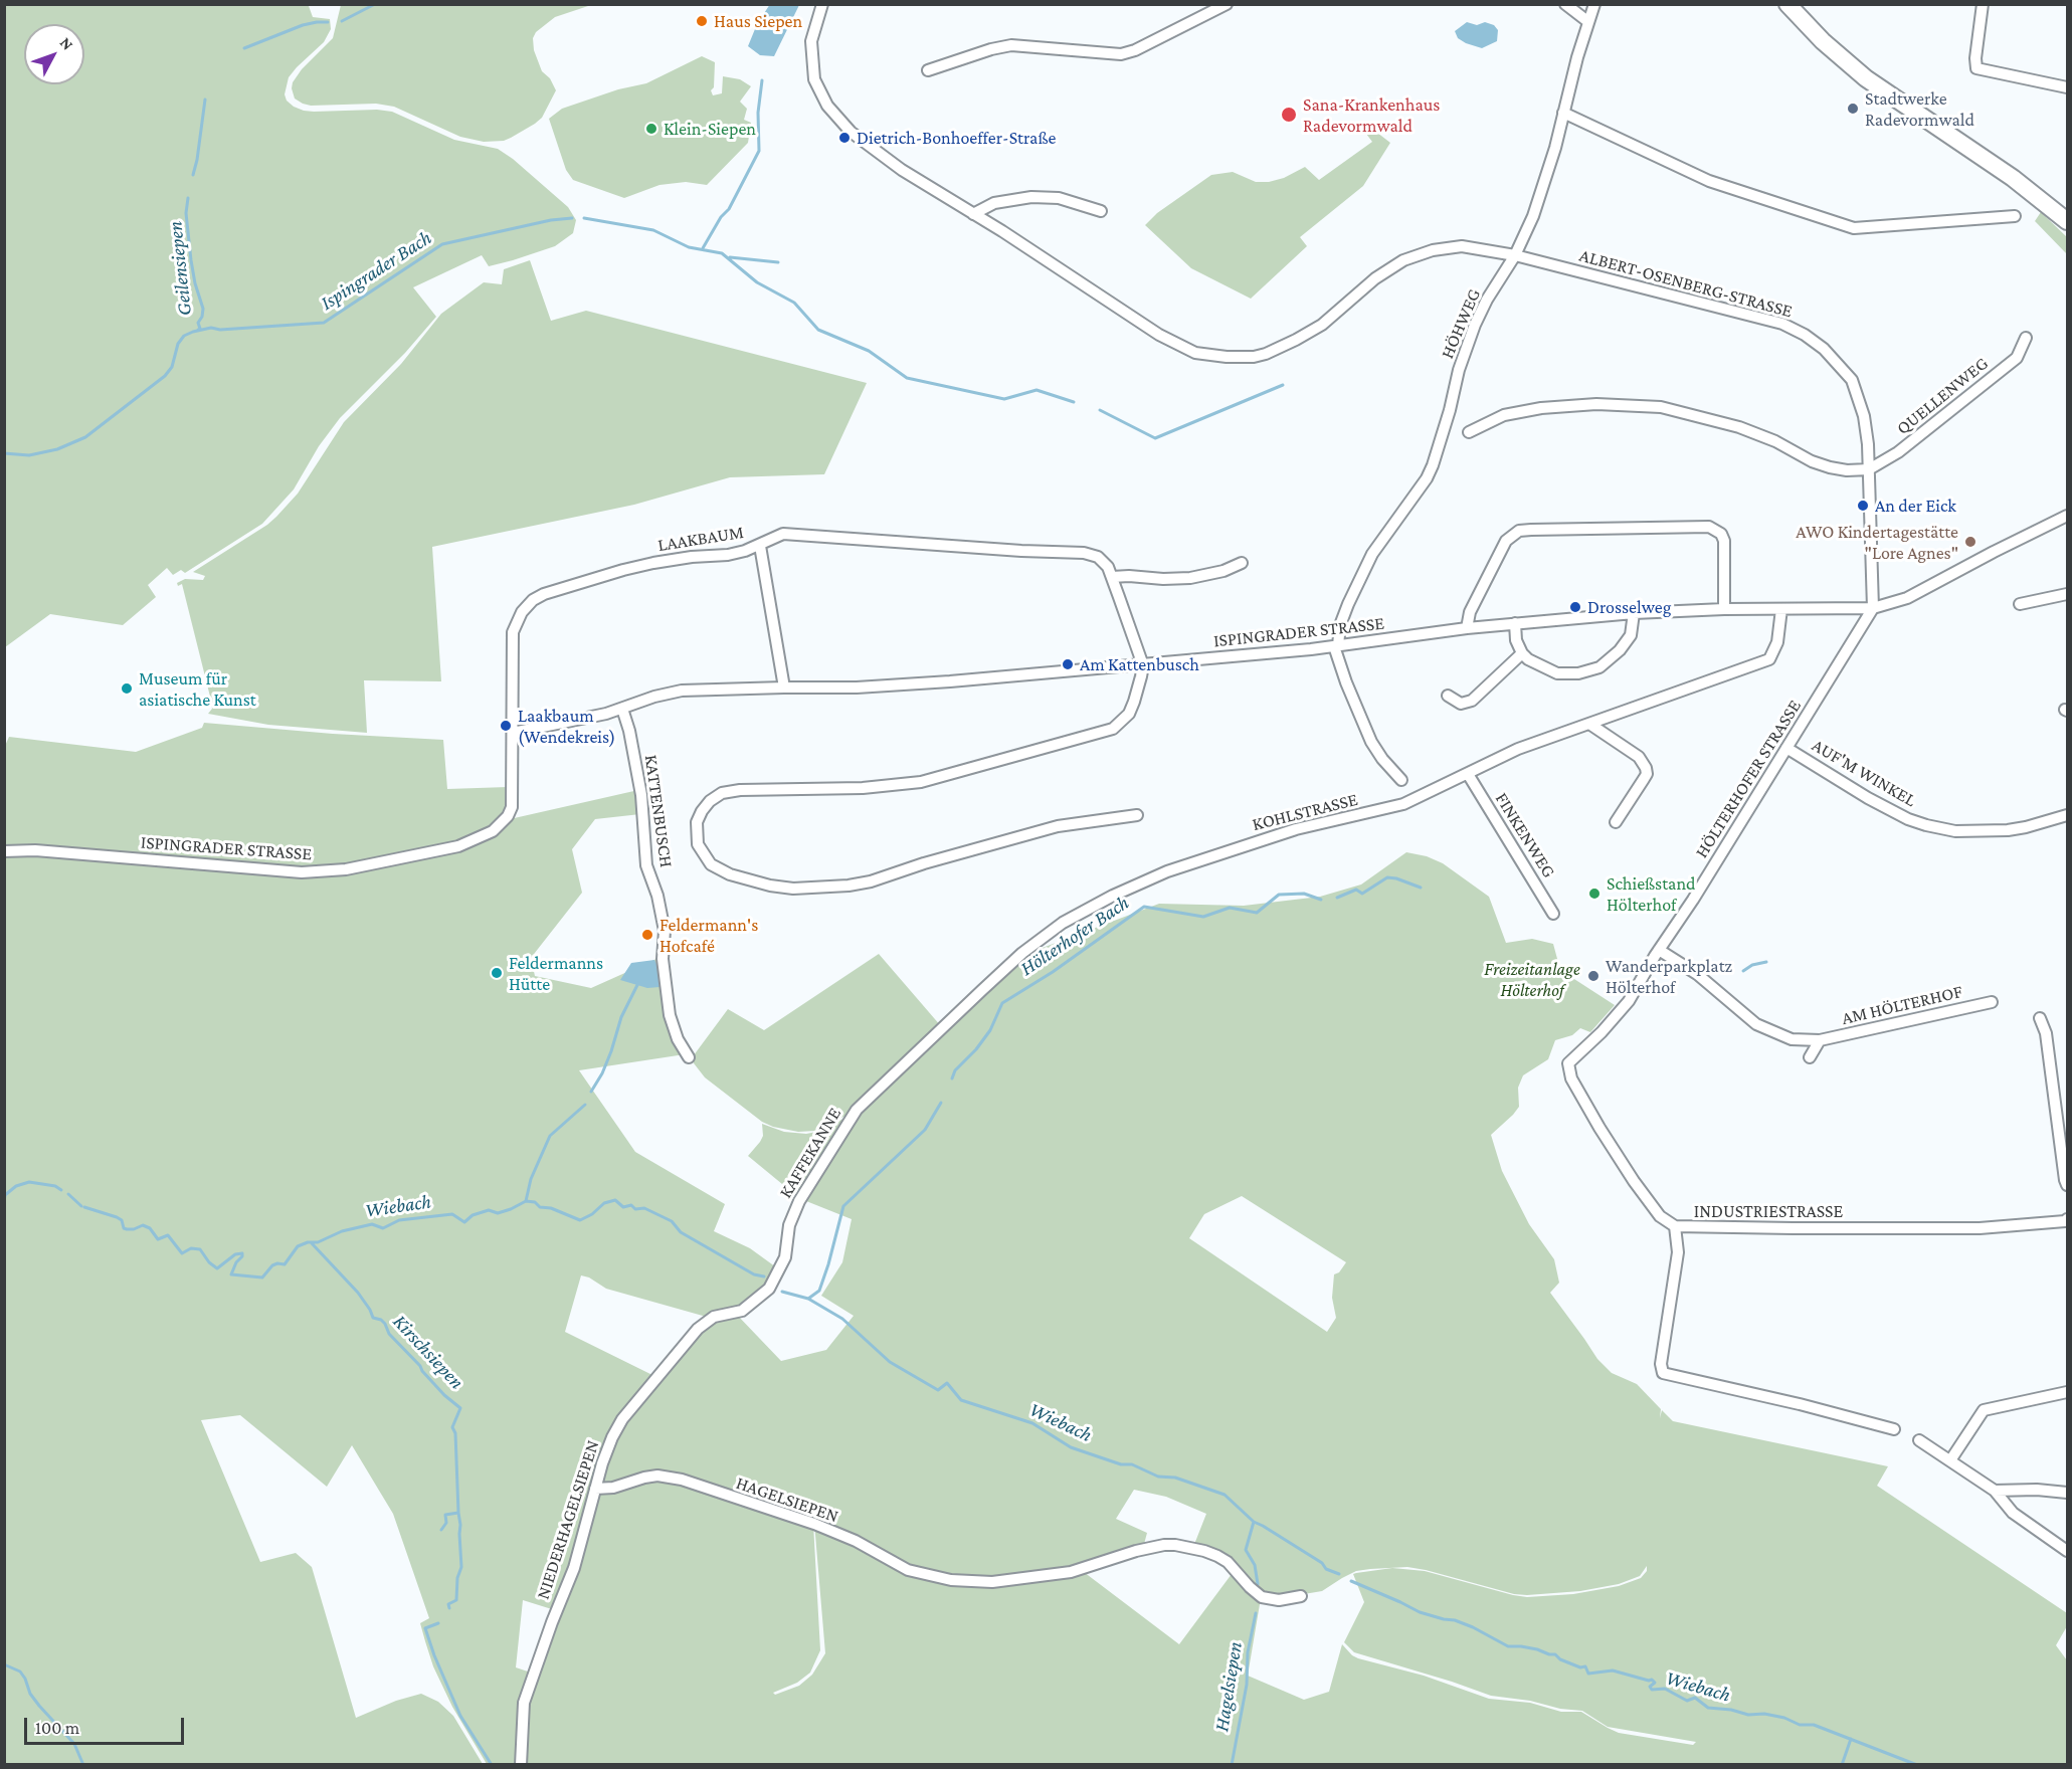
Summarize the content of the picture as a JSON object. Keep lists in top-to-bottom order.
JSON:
{
  "streets": {
    "street": [
      "ALBERT-OSENBERG-STRASSE",
      "HÖHWEG",
      "QUELLENWEG",
      "LAAKBAUM",
      "ISPINGRADER STRASSE",
      "AUF'M WINKEL",
      "HÖLTERHOFER STRASSE",
      "KATTENBUSCH",
      "KOHLSTRASSE",
      "FINKENWEG",
      "AM HÖLTERHOF",
      "KAFFEKANNE",
      "INDUSTRIESTRASSE",
      "HAGELSIEPEN",
      "NIEDERHAGELSIEPEN"
    ]
  },
  "crossings": [
    ["ALBERT-OSENBERG-STRASSE", "HÖHWEG"],
    ["ALBERT-OSENBERG-STRASSE", "QUELLENWEG"],
    ["ALBERT-OSENBERG-STRASSE", "ISPINGRADER STRASSE"],
    ["ALBERT-OSENBERG-STRASSE", "HÖLTERHOFER STRASSE"],
    ["HÖHWEG", "ISPINGRADER STRASSE"],
    ["LAAKBAUM", "ISPINGRADER STRASSE"],
    ["ISPINGRADER STRASSE", "HÖLTERHOFER STRASSE"],
    ["ISPINGRADER STRASSE", "KATTENBUSCH"],
    ["ISPINGRADER STRASSE", "KOHLSTRASSE"],
    ["AUF'M WINKEL", "HÖLTERHOFER STRASSE"],
    ["HÖLTERHOFER STRASSE", "AM HÖLTERHOF"],
    ["HÖLTERHOFER STRASSE", "INDUSTRIESTRASSE"],
    ["KOHLSTRASSE", "FINKENWEG"],
    ["KOHLSTRASSE", "KAFFEKANNE"],
    ["KAFFEKANNE", "NIEDERHAGELSIEPEN"],
    ["HAGELSIEPEN", "NIEDERHAGELSIEPEN"]
  ],
  "water": [
    "Geilensiepen",
    "Ispingrader Bach",
    "Hölterhofer Bach",
    "Wiebach",
    "Kirschsiepen",
    "Hagelsiepen"
  ],
  "parks": ["Freizeitanlage Hölterhof"],
  "places": [
    "Haus Siepen",
    "Stadtwerke Radevormwald",
    "Sana-Krankenhaus Radevormwald",
    "Klein-Siepen",
    "Dietrich-Bonhoeffer-Straße",
    "An der Eick",
    "AWO Kindertagestätte \"Lore Agnes\"",
    "Drosselweg",
    "Am Kattenbusch",
    "Museum für asiatische Kunst",
    "Laakbaum (Wendekreis)",
    "Schießstand Hölterhof",
    "Feldermann's Hofcafé",
    "Feldermanns Hütte",
    "Wanderparkplatz Hölterhof"
  ],
  "scale_bar": "100 m",
  "north": "top right"
}
